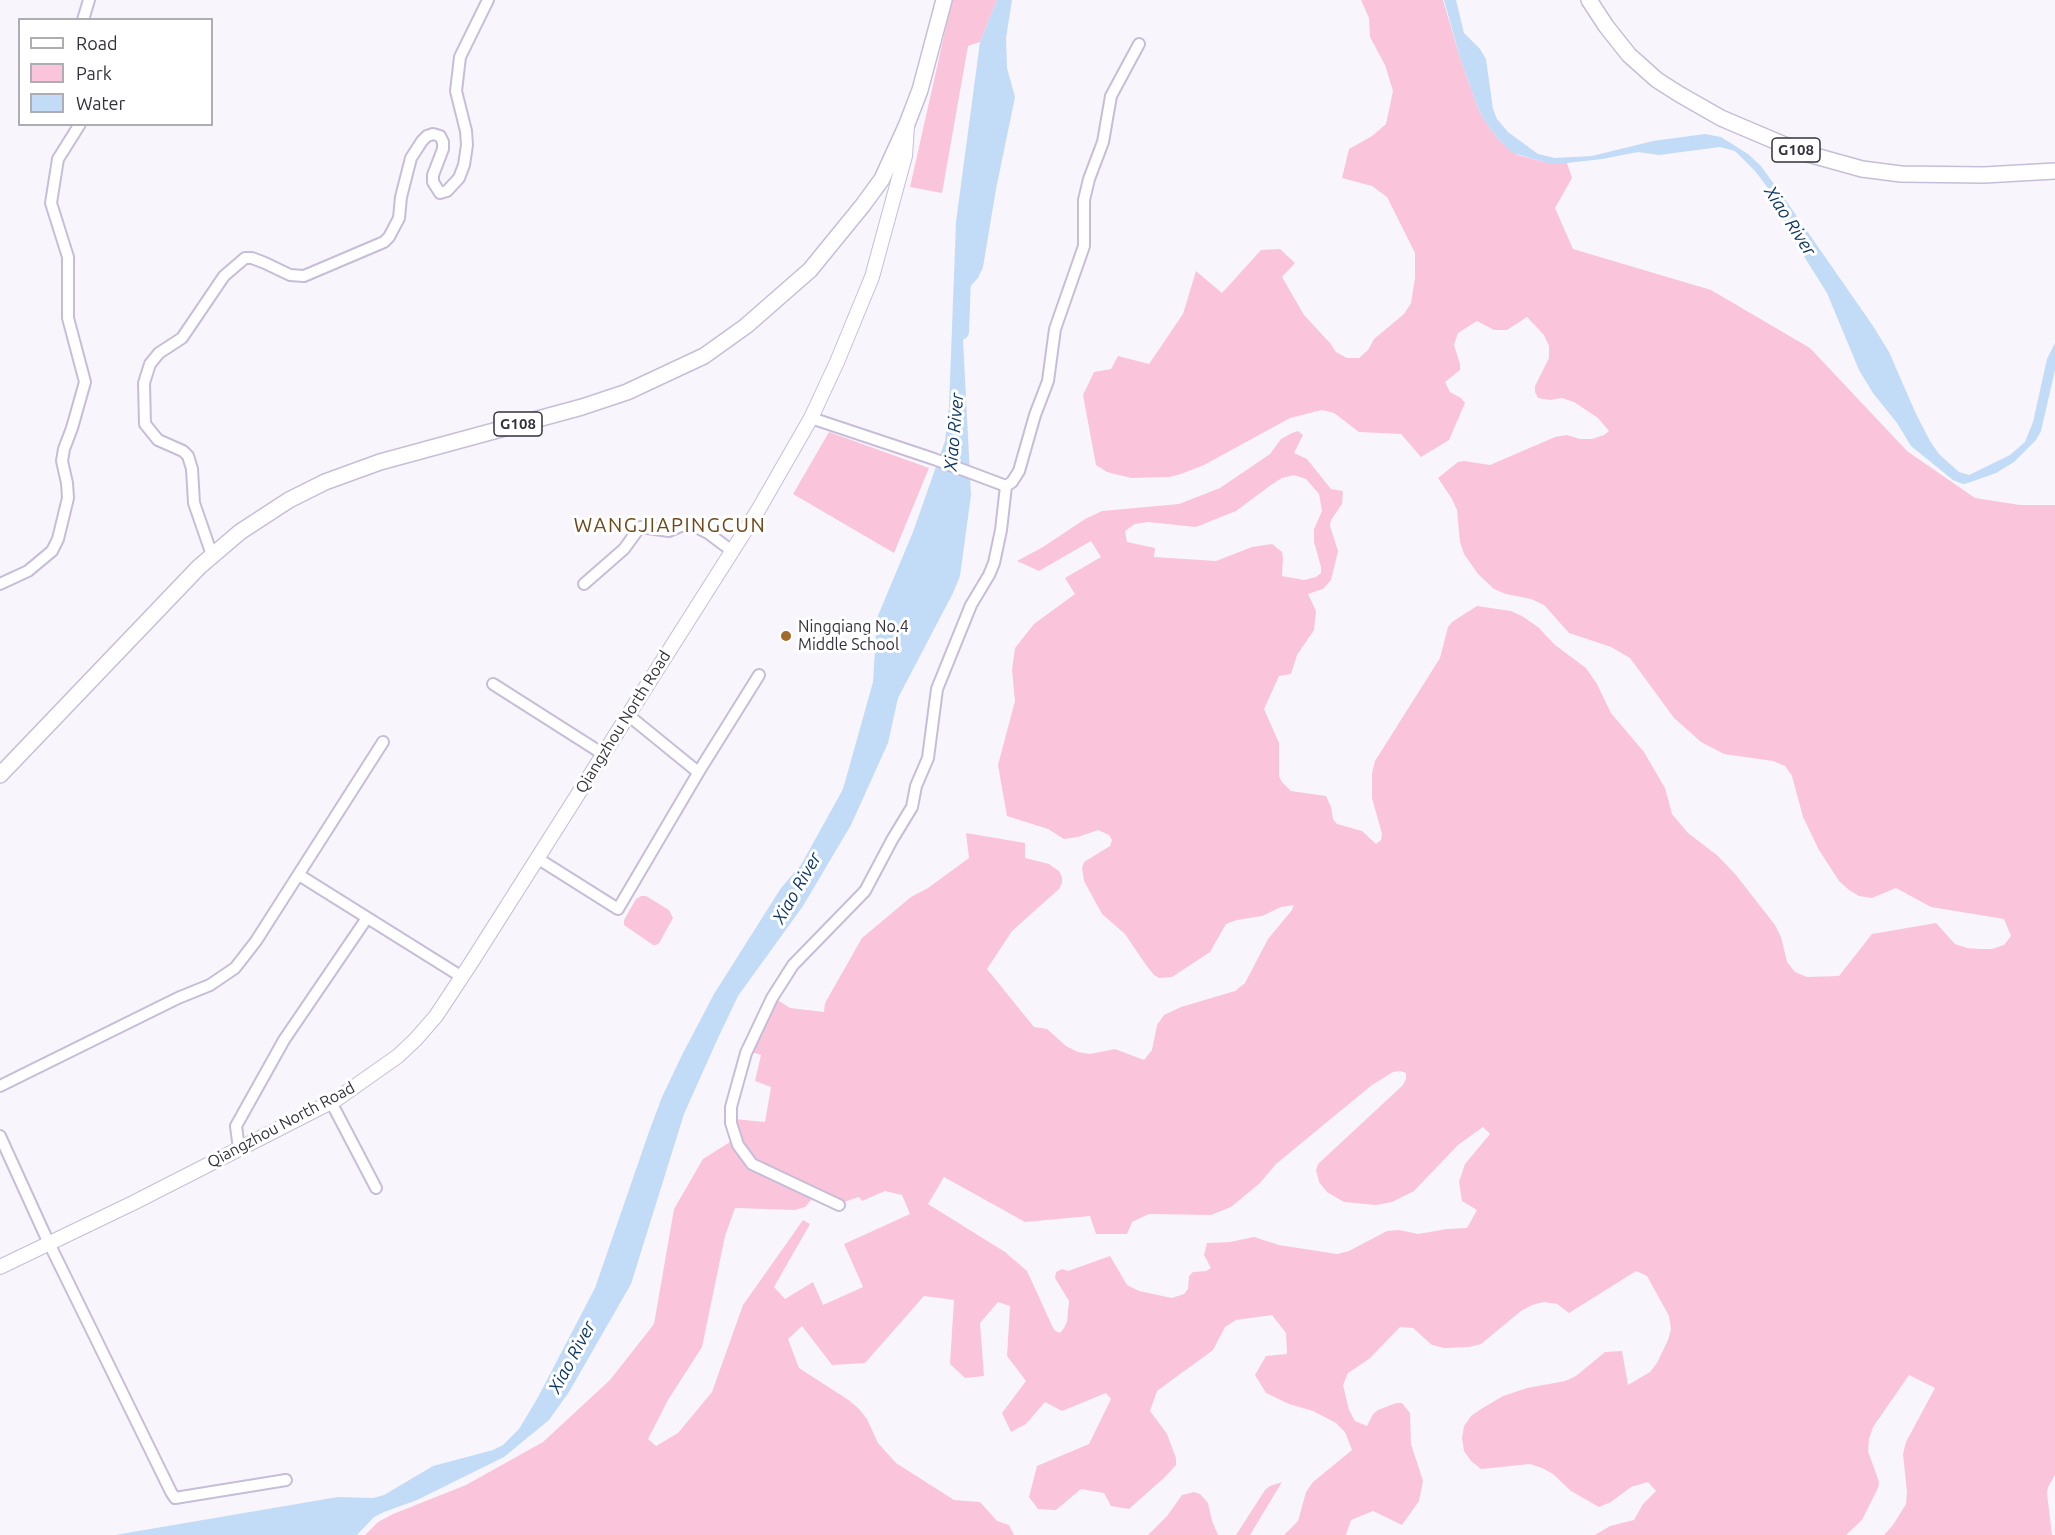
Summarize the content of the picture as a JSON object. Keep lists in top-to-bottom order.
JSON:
{
  "streets": {
    "highway": ["G108"],
    "main road": ["Qiangzhou North Road"]
  },
  "crossings": [
    ["G108", "Qiangzhou North Road"]
  ],
  "districts": ["WANGJIAPINGCUN"],
  "water": ["Xiao River"],
  "places": ["Ningqiang No.4 Middle School"],
  "legend": ["Road", "Park", "Water"]
}
